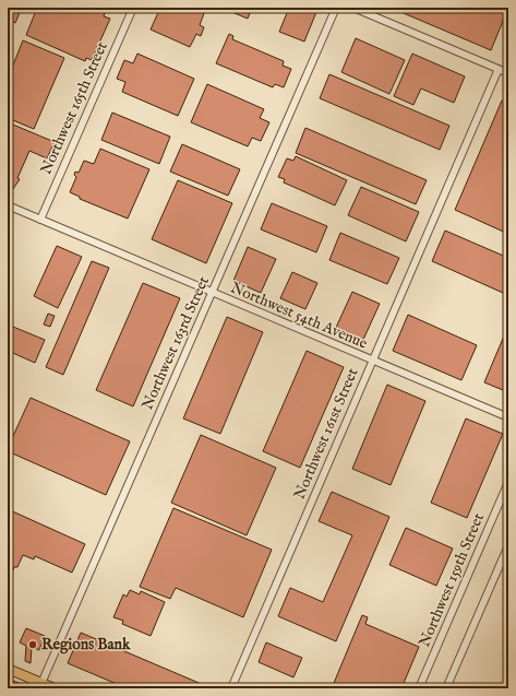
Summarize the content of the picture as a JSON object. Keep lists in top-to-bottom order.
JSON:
{
  "streets": {
    "street": [
      "Northwest 165th Street",
      "Northwest 54th Avenue",
      "Northwest 163rd Street",
      "Northwest 161st Street",
      "Northwest 159th Street"
    ]
  },
  "crossings": [
    ["Northwest 165th Street", "Northwest 54th Avenue"],
    ["Northwest 54th Avenue", "Northwest 163rd Street"],
    ["Northwest 54th Avenue", "Northwest 161st Street"]
  ],
  "places": ["Regions Bank"]
}
